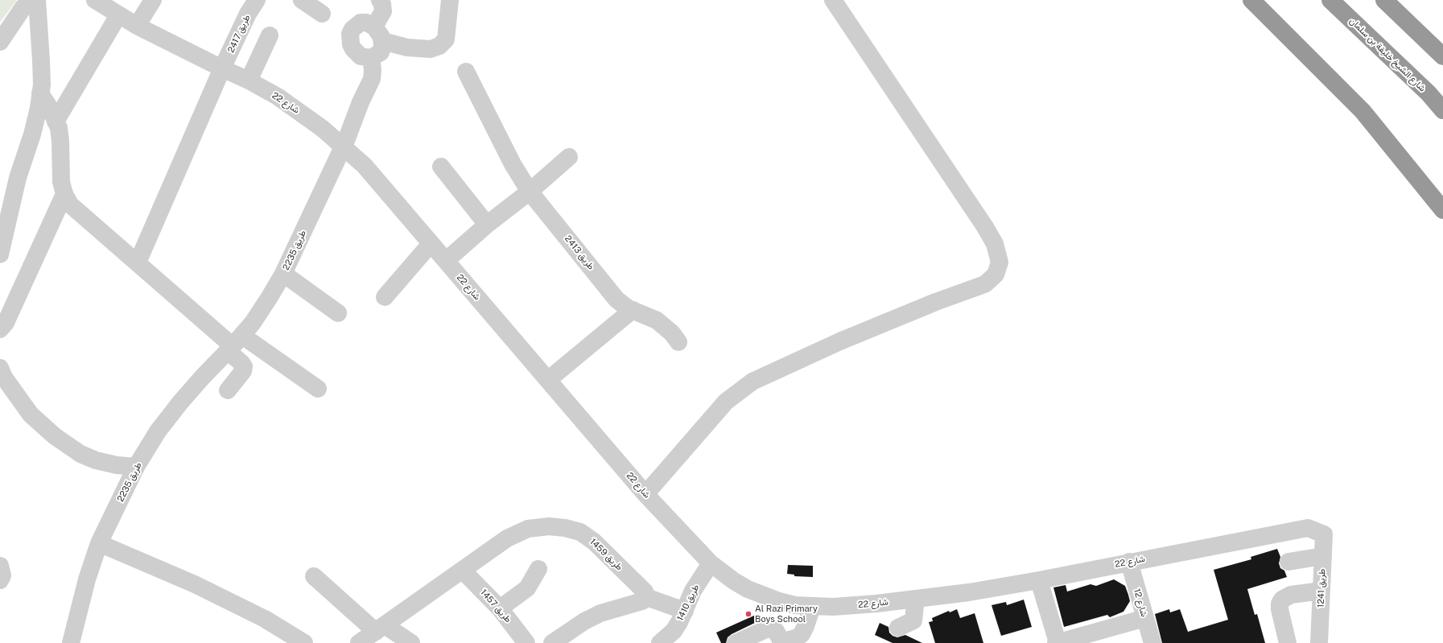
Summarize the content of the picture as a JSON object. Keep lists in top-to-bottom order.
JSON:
{
  "streets": {
    "highway": ["شارع الشيخ خليفة بن سلمان"],
    "street": [
      "طريق 2417",
      "شارع 22",
      "طريق 2235",
      "طريق 2413",
      "طريق 1459",
      "طريق 1241",
      "طريق 1410",
      "شارع 12",
      "طريق 1457"
    ]
  },
  "crossings": [
    ["طريق 2417", "شارع 22"],
    ["شارع 22", "طريق 2235"],
    ["شارع 22", "طريق 1241"],
    ["شارع 22", "طريق 1410"],
    ["شارع 22", "شارع 12"],
    ["طريق 1459", "طريق 1457"]
  ],
  "places": ["Al Razi Primary Boys School"]
}
